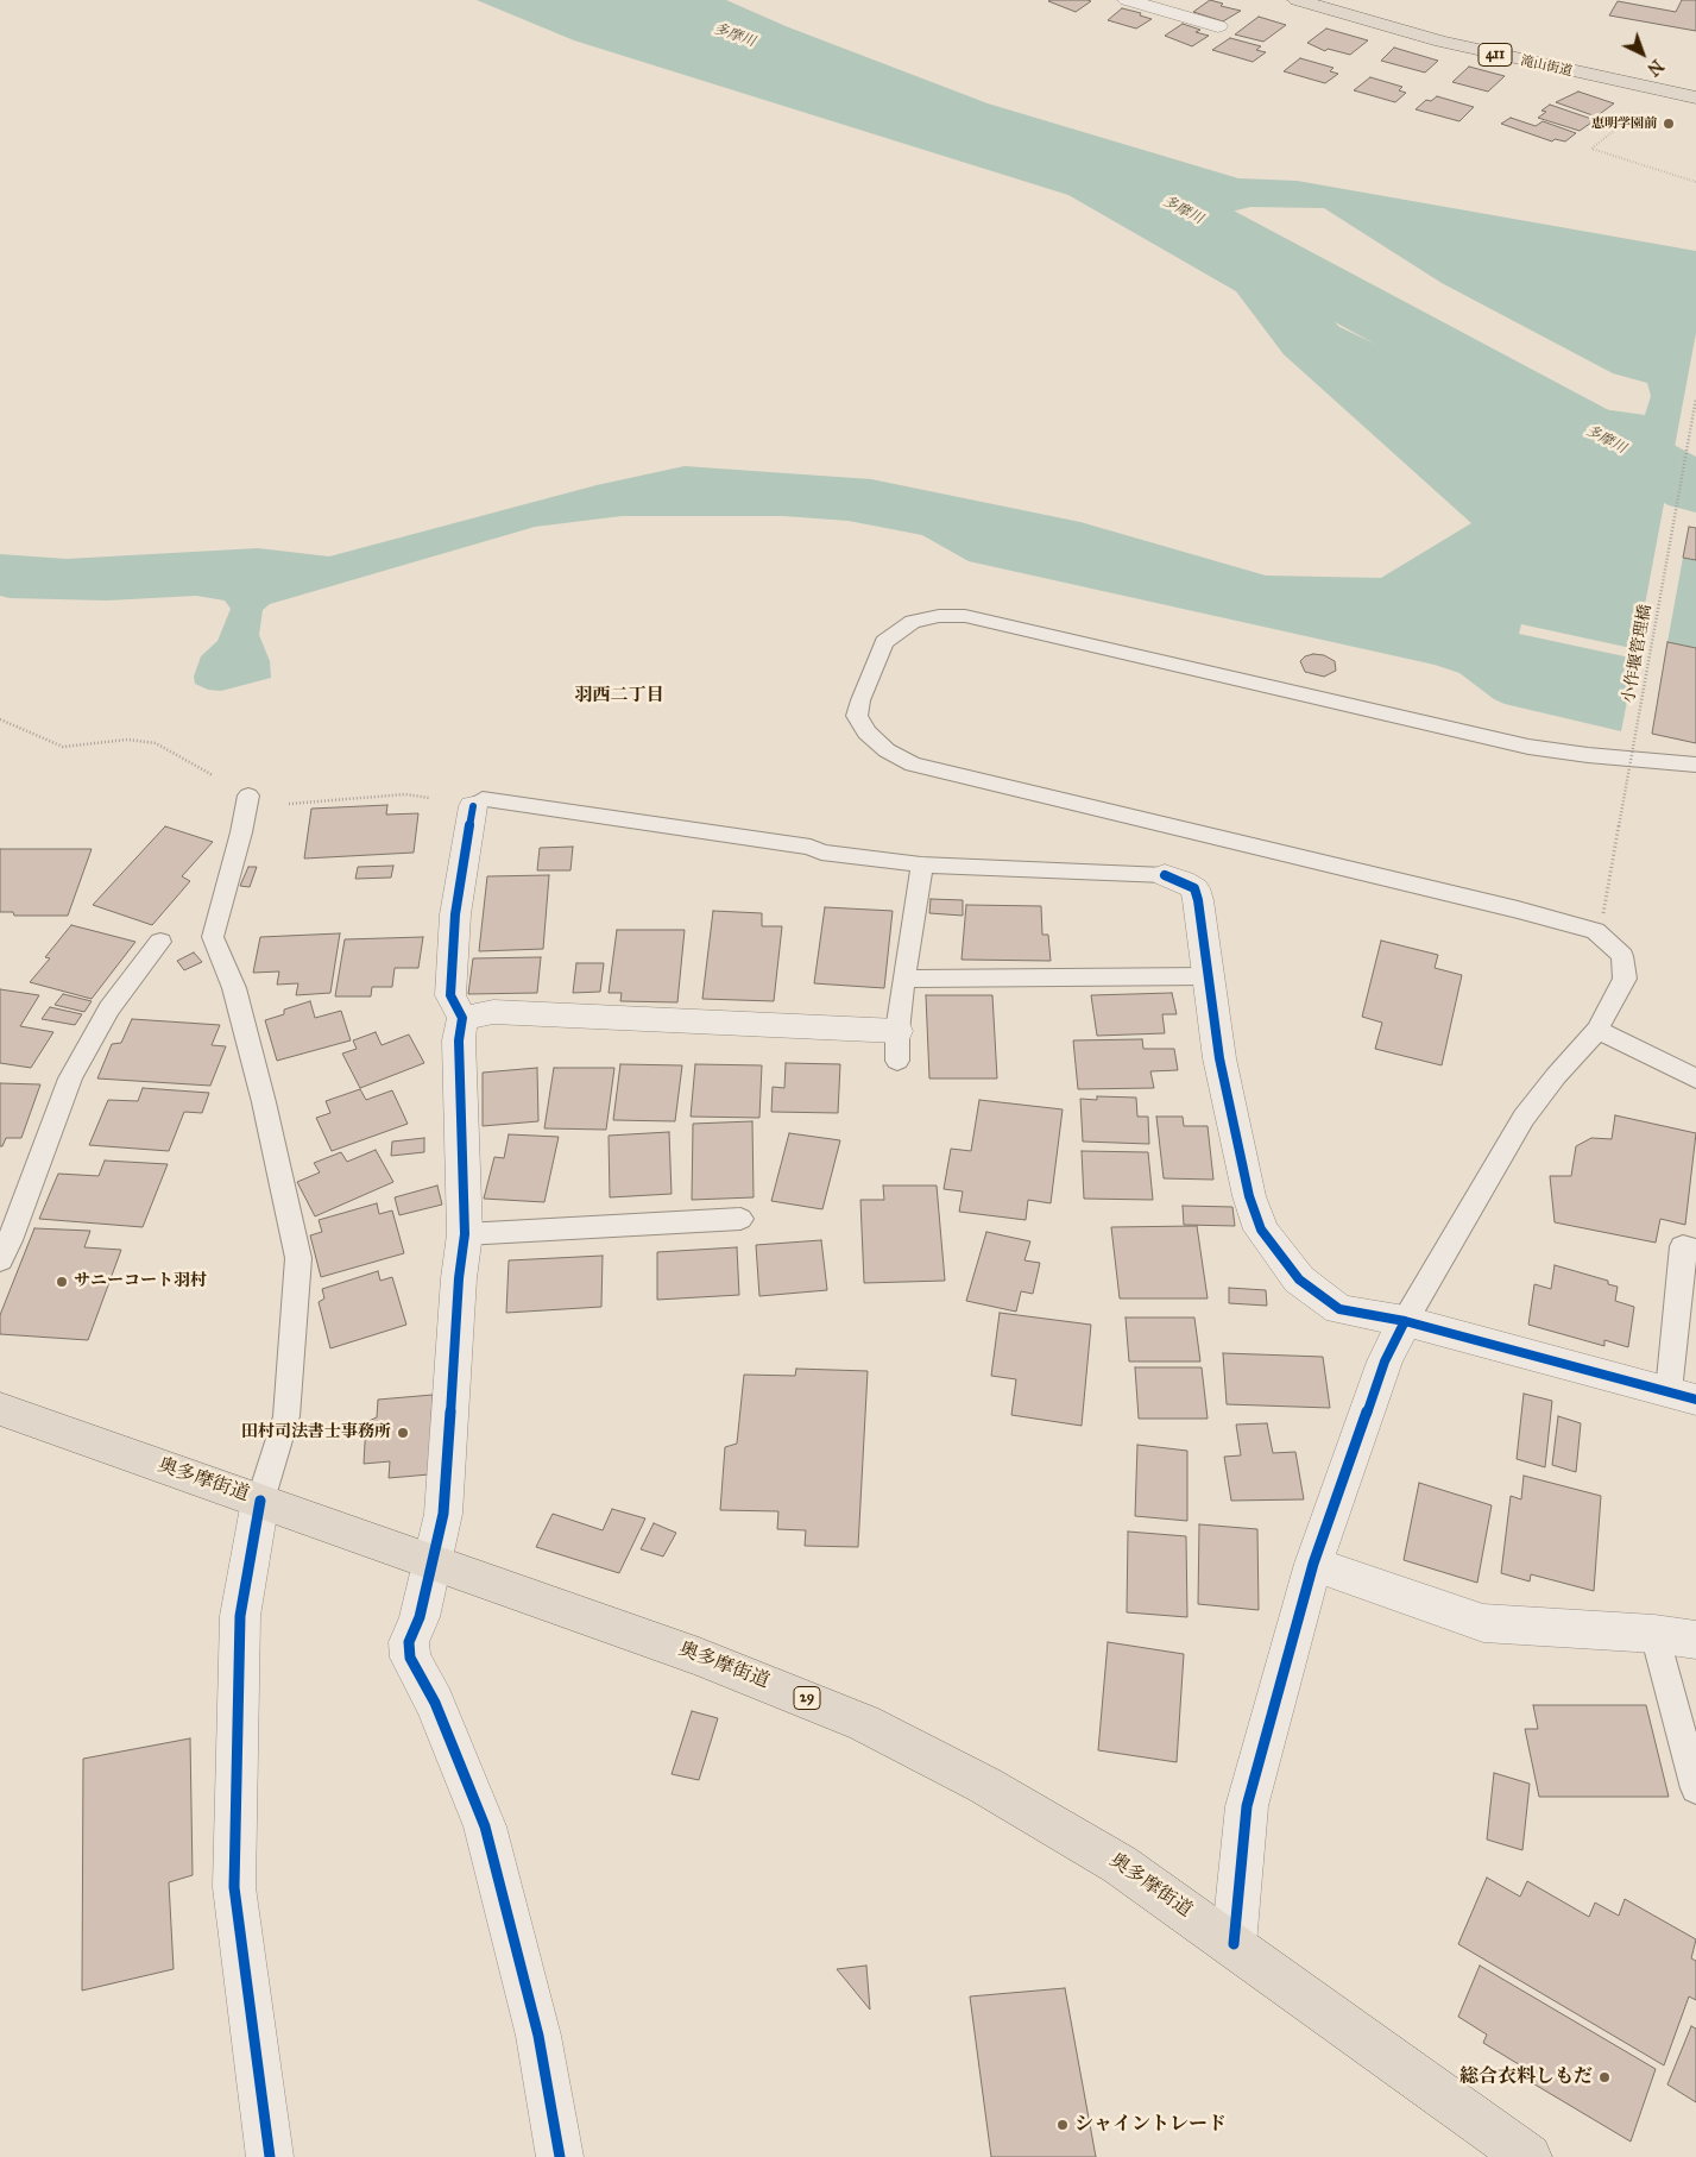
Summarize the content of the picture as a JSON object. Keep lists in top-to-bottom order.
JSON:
{
  "streets": {
    "main road": [
      "411",
      "滝山街道",
      "奥多摩街道",
      "29"
    ],
    "path": ["小作堰管理橋"]
  },
  "districts": ["羽西二丁目"],
  "water": ["多摩川"],
  "places": [
    "恵明学園前",
    "サニーコート羽村",
    "田村司法書士事務所",
    "総合衣料しもだ",
    "シャイントレード"
  ],
  "north": "bottom right"
}
